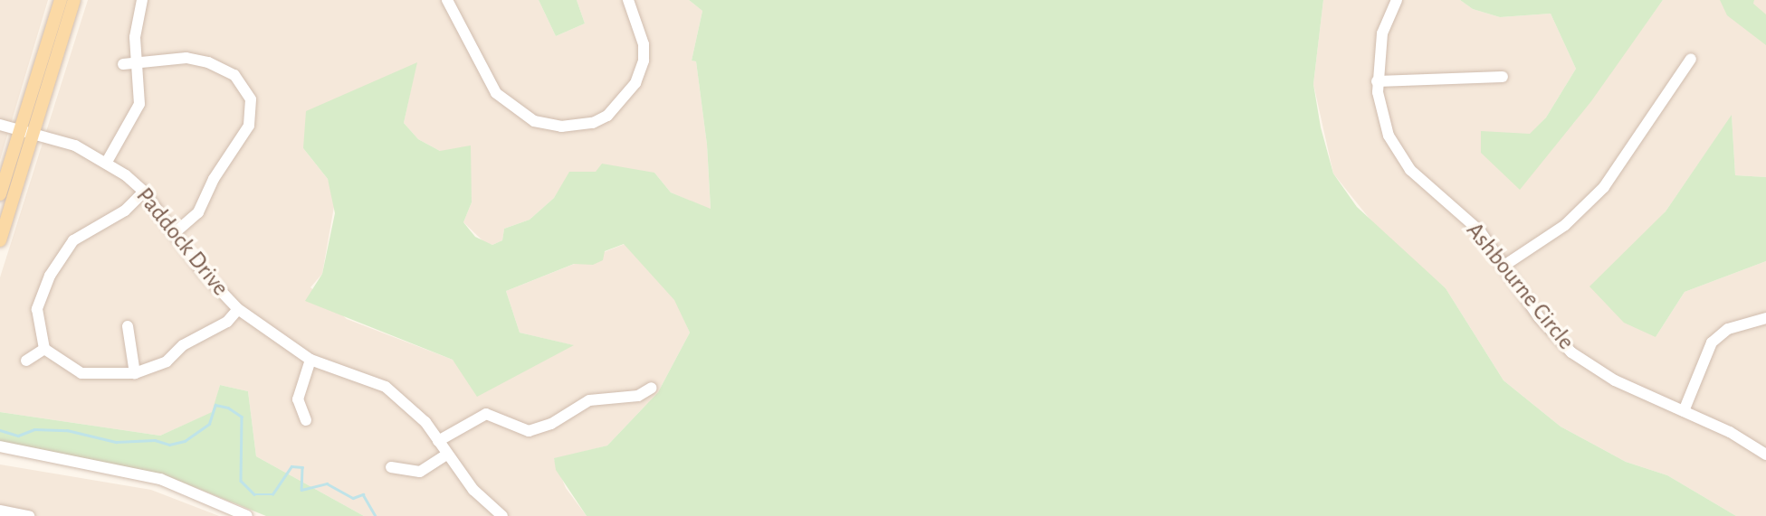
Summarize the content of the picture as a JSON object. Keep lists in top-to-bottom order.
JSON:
{
  "streets": {
    "street": ["Paddock Drive", "Ashbourne Circle"]
  }
}
